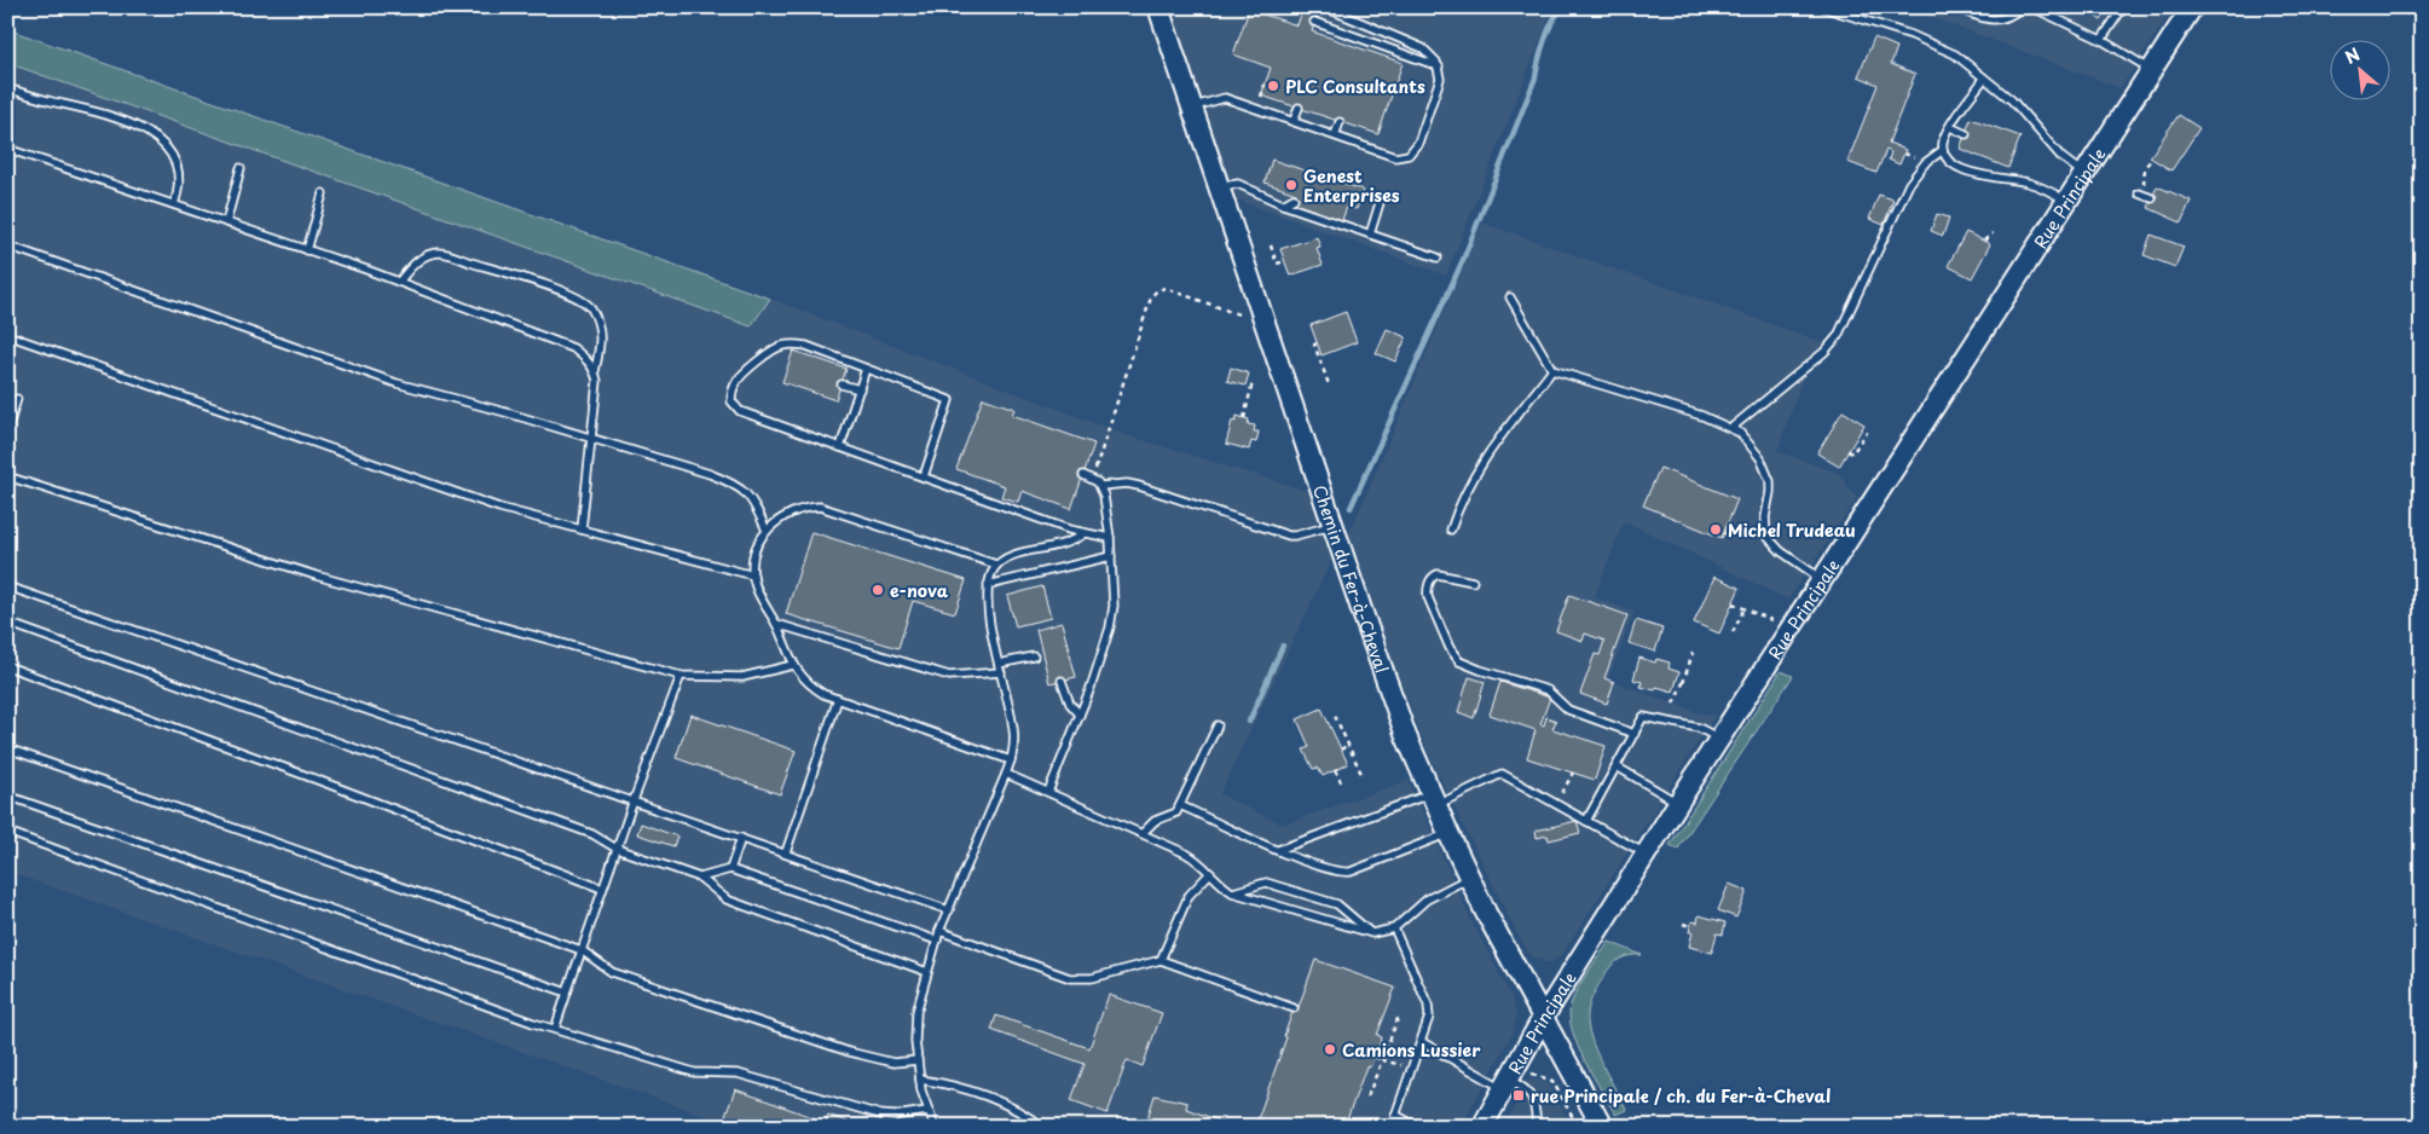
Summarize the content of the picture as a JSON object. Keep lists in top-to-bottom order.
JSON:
{
  "streets": {
    "main road": ["Rue Principale", "Chemin du Fer-à-Cheval"]
  },
  "crossings": [
    ["Rue Principale", "Chemin du Fer-à-Cheval"]
  ],
  "places": {
    "other": [
      "PLC Consultants",
      "Genest Enterprises",
      "Michel Trudeau",
      "e-nova",
      "Camions Lussier"
    ],
    "transit": ["rue Principale / ch. du Fer-à-Cheval"]
  },
  "north": "top left"
}
